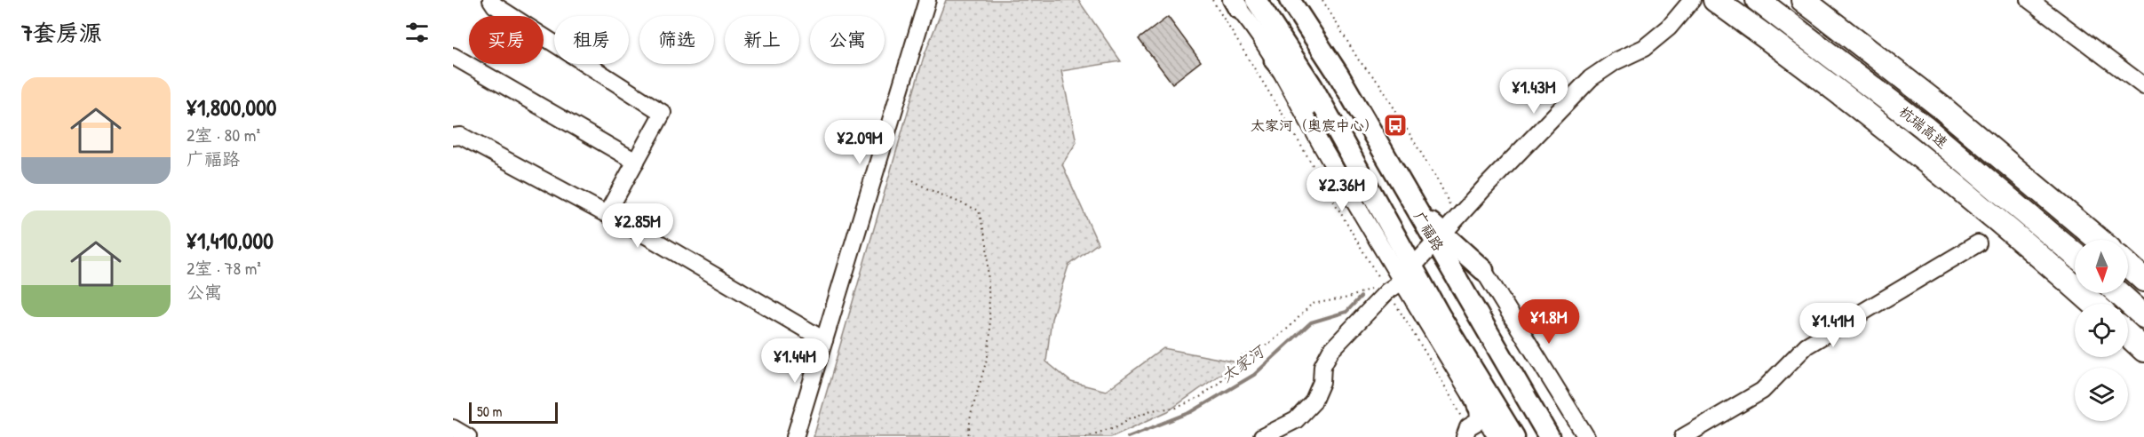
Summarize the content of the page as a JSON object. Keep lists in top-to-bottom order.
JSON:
{
  "streets": {
    "highway": ["杭瑞高速"],
    "main road": ["广福路"]
  },
  "water": ["太家河"],
  "places": {
    "bus stop": ["太家河（奥宸中心）"]
  },
  "scale_bar": "50 m",
  "north": "bottom",
  "page": {
    "heading": "7套房源",
    "chip": [
      "买房",
      "租房",
      "筛选",
      "新上",
      "公寓"
    ],
    "list": [
      {
        "name": "¥1,800,000",
        "note": "2室 · 80 m² · 广福路"
      },
      {
        "name": "¥1,410,000",
        "note": "2室 · 78 m² · 公寓"
      }
    ],
    "price": [
      "¥1.43M",
      "¥2.09M",
      "¥2.36M",
      "¥2.85M",
      "¥1.8M",
      "¥1.41M",
      "¥1.44M"
    ],
    "scale": "50 m"
  }
}
